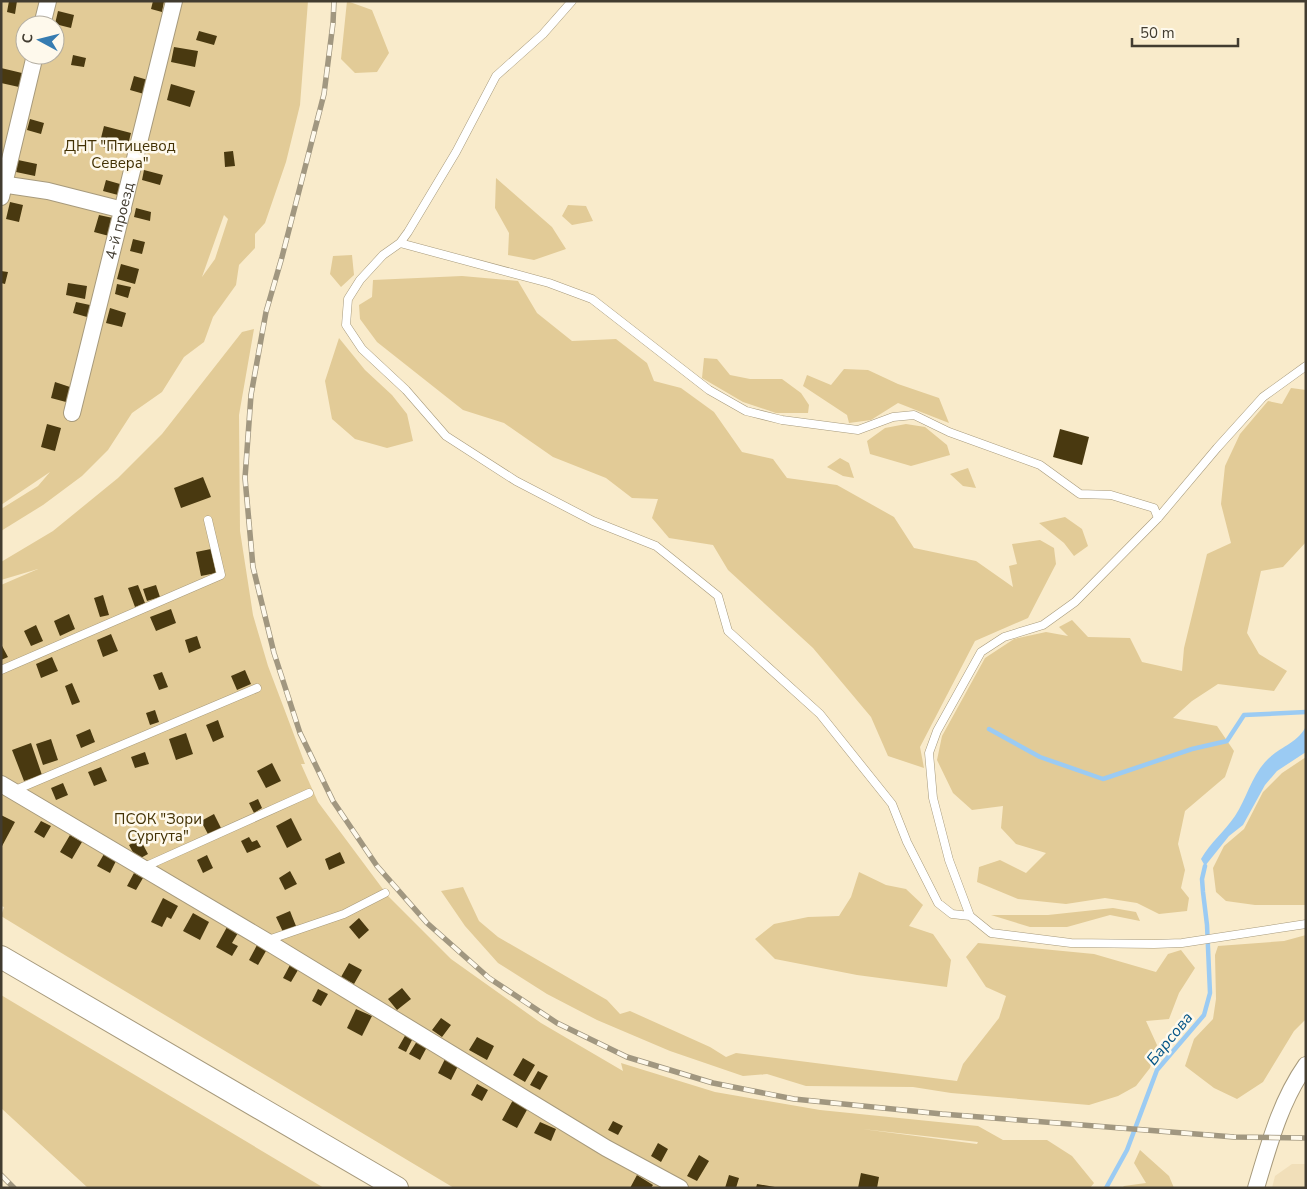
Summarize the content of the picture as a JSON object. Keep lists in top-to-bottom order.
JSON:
{
  "streets": {
    "street": ["4-й проезд"]
  },
  "water": ["Барсова"],
  "parks": ["ДНТ \"Птицевод Севера\"", "ПСОК \"Зори Сургута\""],
  "scale_bar": "50 m",
  "north": "left"
}
